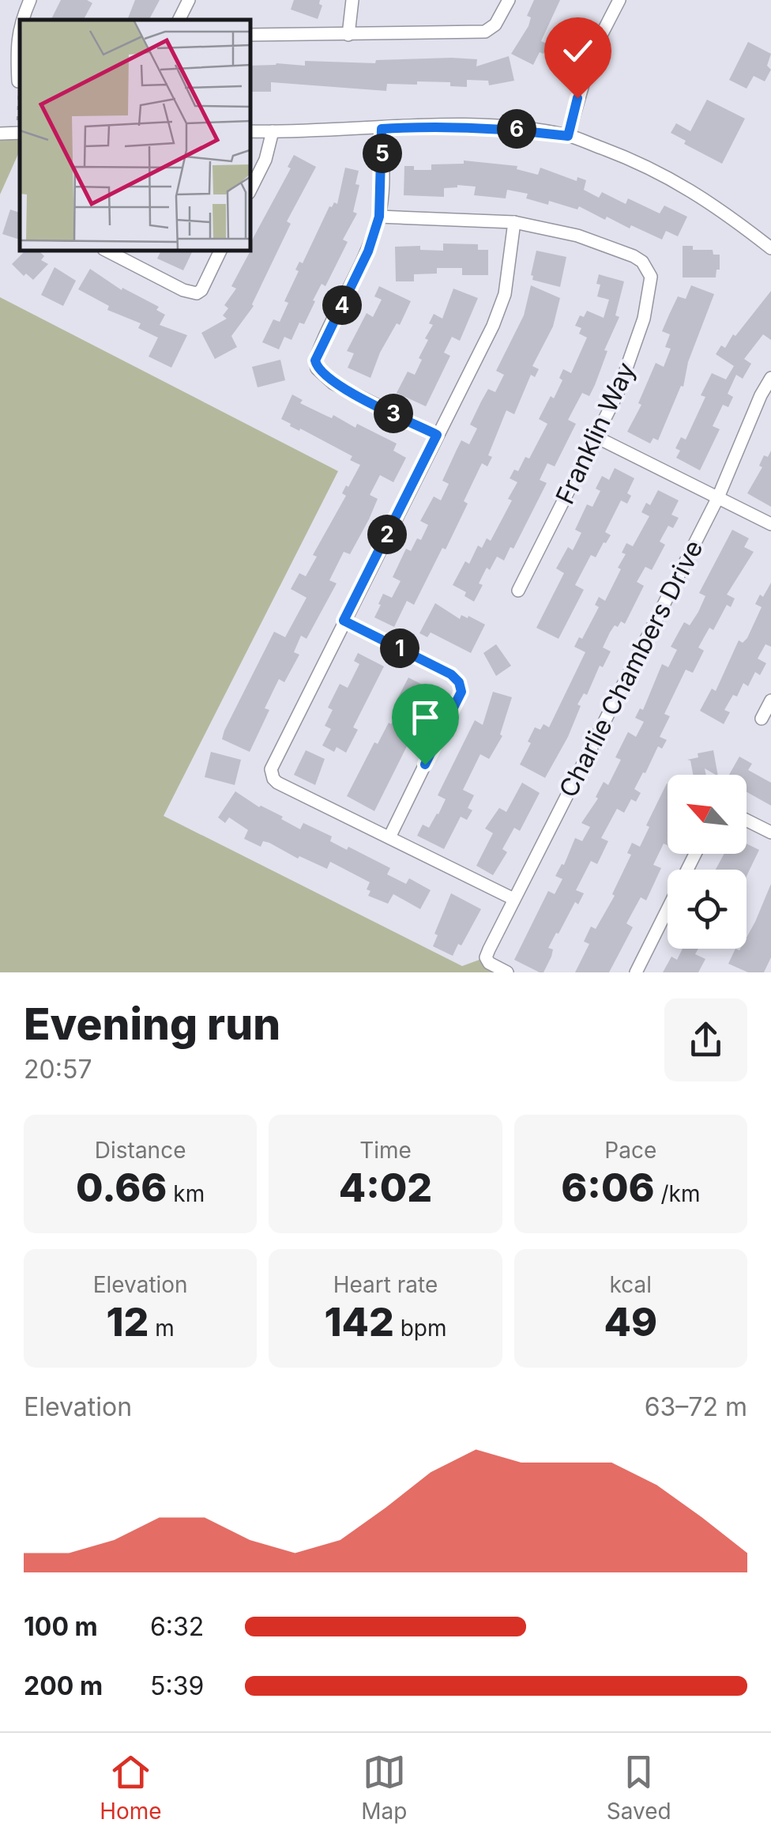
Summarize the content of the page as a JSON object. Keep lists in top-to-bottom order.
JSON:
{
  "streets": {
    "street": ["Franklin Way", "Charlie Chambers Drive"]
  },
  "north": "top left",
  "page": {
    "pins": [
      "6",
      "5",
      "4",
      "3",
      "2",
      "1"
    ],
    "heading": ["Evening run", "20:57"],
    "stats": [
      ["Distance", "0.66 km"],
      ["Time", "4:02"],
      ["Pace", "6:06 /km"],
      ["Elevation", "12 m"],
      ["Heart rate", "142 bpm"],
      ["kcal", "49"]
    ],
    "chart": ["Elevation", "63–72 m"],
    "list": [
      {
        "name": "100 m",
        "note": "6:32"
      },
      {
        "name": "200 m",
        "note": "5:39"
      }
    ],
    "tabs": ["Home", "Map", "Saved"]
  }
}
